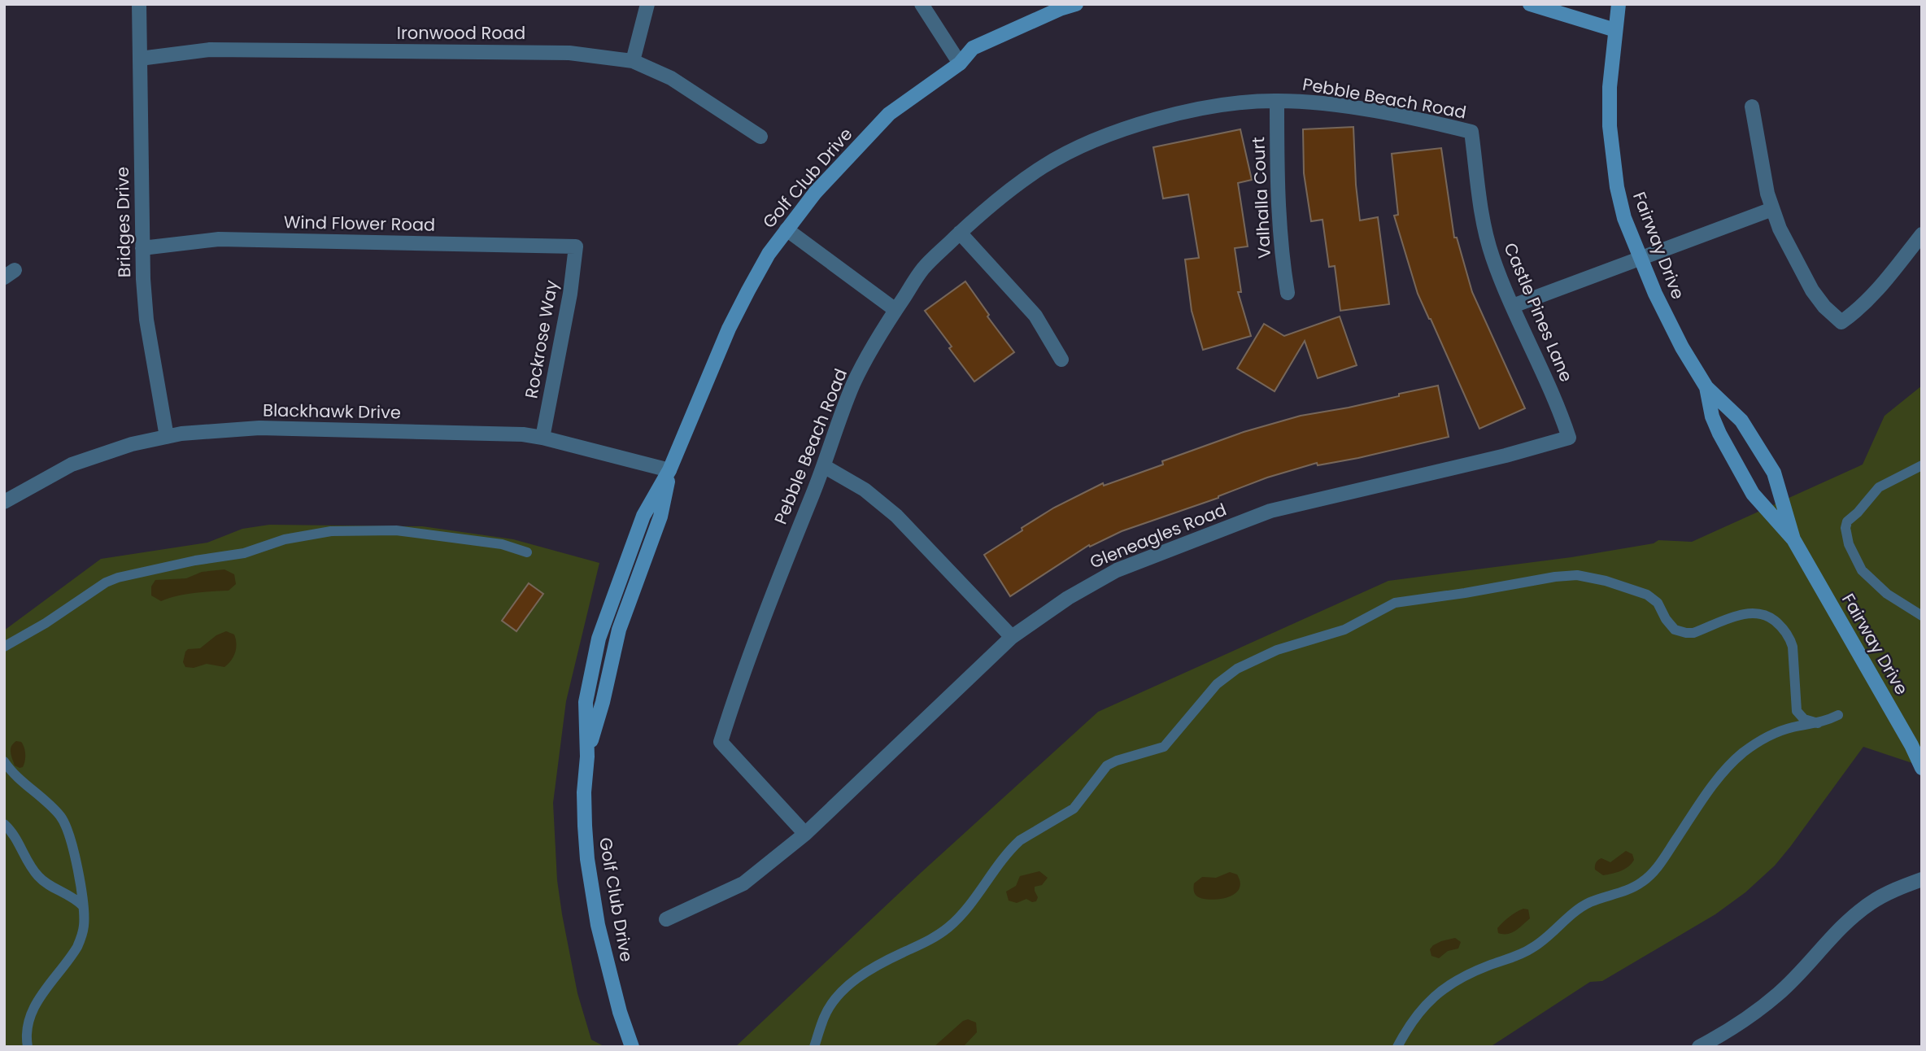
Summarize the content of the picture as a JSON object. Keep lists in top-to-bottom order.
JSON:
{
  "streets": {
    "street": [
      "Ironwood Road",
      "Pebble Beach Road",
      "Golf Club Drive",
      "Valhalla Court",
      "Bridges Drive",
      "Wind Flower Road",
      "Fairway Drive",
      "Castle Pines Lane",
      "Rockrose Way",
      "Blackhawk Drive",
      "Gleneagles Road"
    ]
  },
  "crossings": [
    ["Ironwood Road", "Bridges Drive"],
    ["Pebble Beach Road", "Valhalla Court"],
    ["Pebble Beach Road", "Castle Pines Lane"],
    ["Pebble Beach Road", "Gleneagles Road"],
    ["Golf Club Drive", "Blackhawk Drive"],
    ["Bridges Drive", "Wind Flower Road"],
    ["Bridges Drive", "Blackhawk Drive"],
    ["Wind Flower Road", "Rockrose Way"],
    ["Castle Pines Lane", "Gleneagles Road"],
    ["Rockrose Way", "Blackhawk Drive"]
  ]
}
